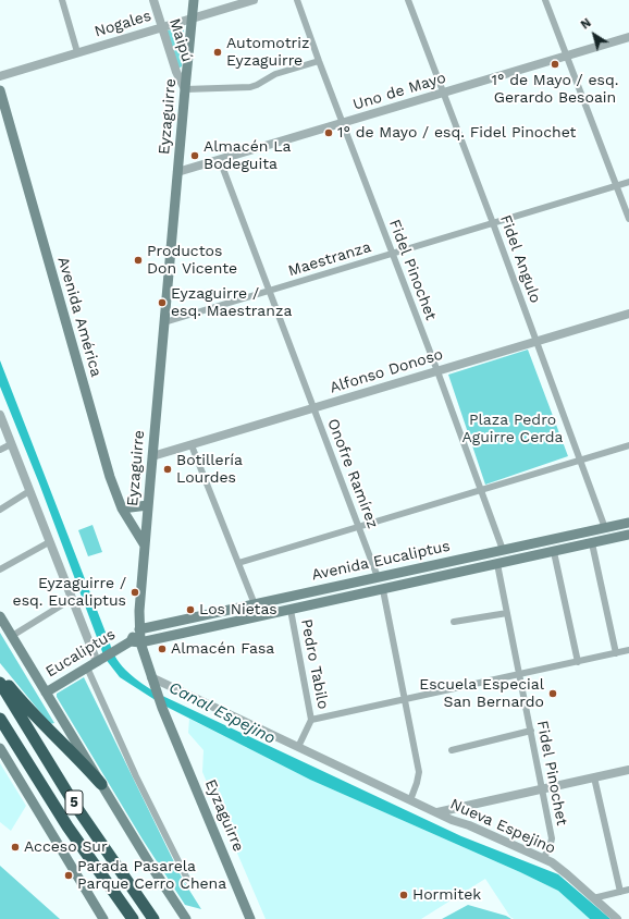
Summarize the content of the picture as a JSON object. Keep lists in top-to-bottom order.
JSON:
{
  "streets": {
    "highway": ["5"],
    "main road": [
      "Eyzaguirre",
      "Avenida América",
      "Avenida Eucaliptus",
      "Eucaliptus"
    ],
    "street": [
      "Nogales",
      "Maipú",
      "Uno de Mayo",
      "Maestranza",
      "Fidel Angulo",
      "Fidel Pinochet",
      "Alfonso Donoso",
      "Onofre Ramírez",
      "Pedro Tabilo",
      "Nueva Espejino"
    ]
  },
  "crossings": [
    ["Nogales", "Maipú"],
    ["Nogales", "Eyzaguirre"],
    ["Maipú", "Eyzaguirre"],
    ["Uno de Mayo", "Eyzaguirre"],
    ["Uno de Mayo", "Fidel Angulo"],
    ["Uno de Mayo", "Fidel Pinochet"],
    ["Uno de Mayo", "Onofre Ramírez"],
    ["Eyzaguirre", "Maestranza"],
    ["Eyzaguirre", "Avenida América"],
    ["Eyzaguirre", "Alfonso Donoso"],
    ["Eyzaguirre", "Avenida Eucaliptus"],
    ["Eyzaguirre", "Eucaliptus"],
    ["Eyzaguirre", "Nueva Espejino"],
    ["Maestranza", "Fidel Angulo"],
    ["Maestranza", "Fidel Pinochet"],
    ["Maestranza", "Onofre Ramírez"],
    ["Fidel Angulo", "Alfonso Donoso"],
    ["Fidel Angulo", "Avenida Eucaliptus"],
    ["Fidel Pinochet", "Alfonso Donoso"],
    ["Fidel Pinochet", "Avenida Eucaliptus"],
    ["Fidel Pinochet", "Nueva Espejino"],
    ["Alfonso Donoso", "Onofre Ramírez"],
    ["Onofre Ramírez", "Avenida Eucaliptus"],
    ["Avenida Eucaliptus", "Eucaliptus"],
    ["Avenida Eucaliptus", "Pedro Tabilo"],
    ["Pedro Tabilo", "Nueva Espejino"]
  ],
  "water": ["Canal Espejino"],
  "parks": ["Plaza Pedro Aguirre Cerda"],
  "places": [
    "Automotriz Eyzaguirre",
    "1° de Mayo / esq. Gerardo Besoain",
    "1° de Mayo / esq. Fidel Pinochet",
    "Almacén La Bodeguita",
    "Productos Don Vicente",
    "Eyzaguirre / esq. Maestranza",
    "Botillería Lourdes",
    "Eyzaguirre / esq. Eucaliptus",
    "Los Nietas",
    "Almacén Fasa",
    "Escuela Especial San Bernardo",
    "Acceso Sur",
    "Parada Pasarela Parque Cerro Chena",
    "Hormitek"
  ],
  "north": "top left"
}
